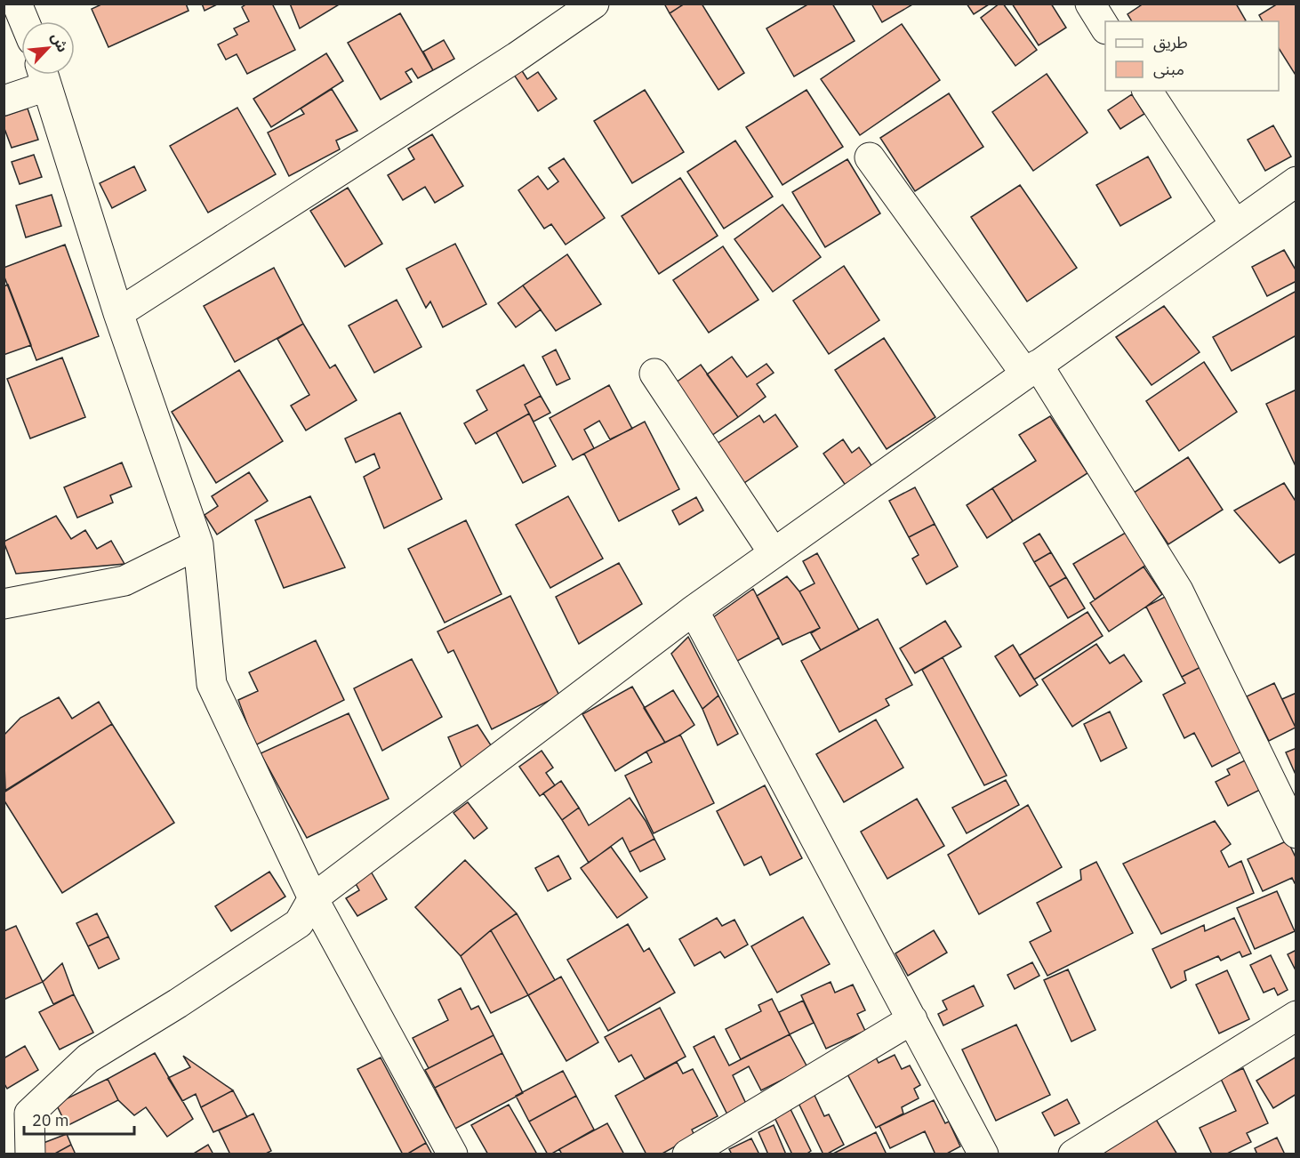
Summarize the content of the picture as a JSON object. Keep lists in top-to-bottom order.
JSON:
{
  "legend": ["طريق", "مبنى"],
  "scale_bar": "20 m",
  "north": "top right"
}
